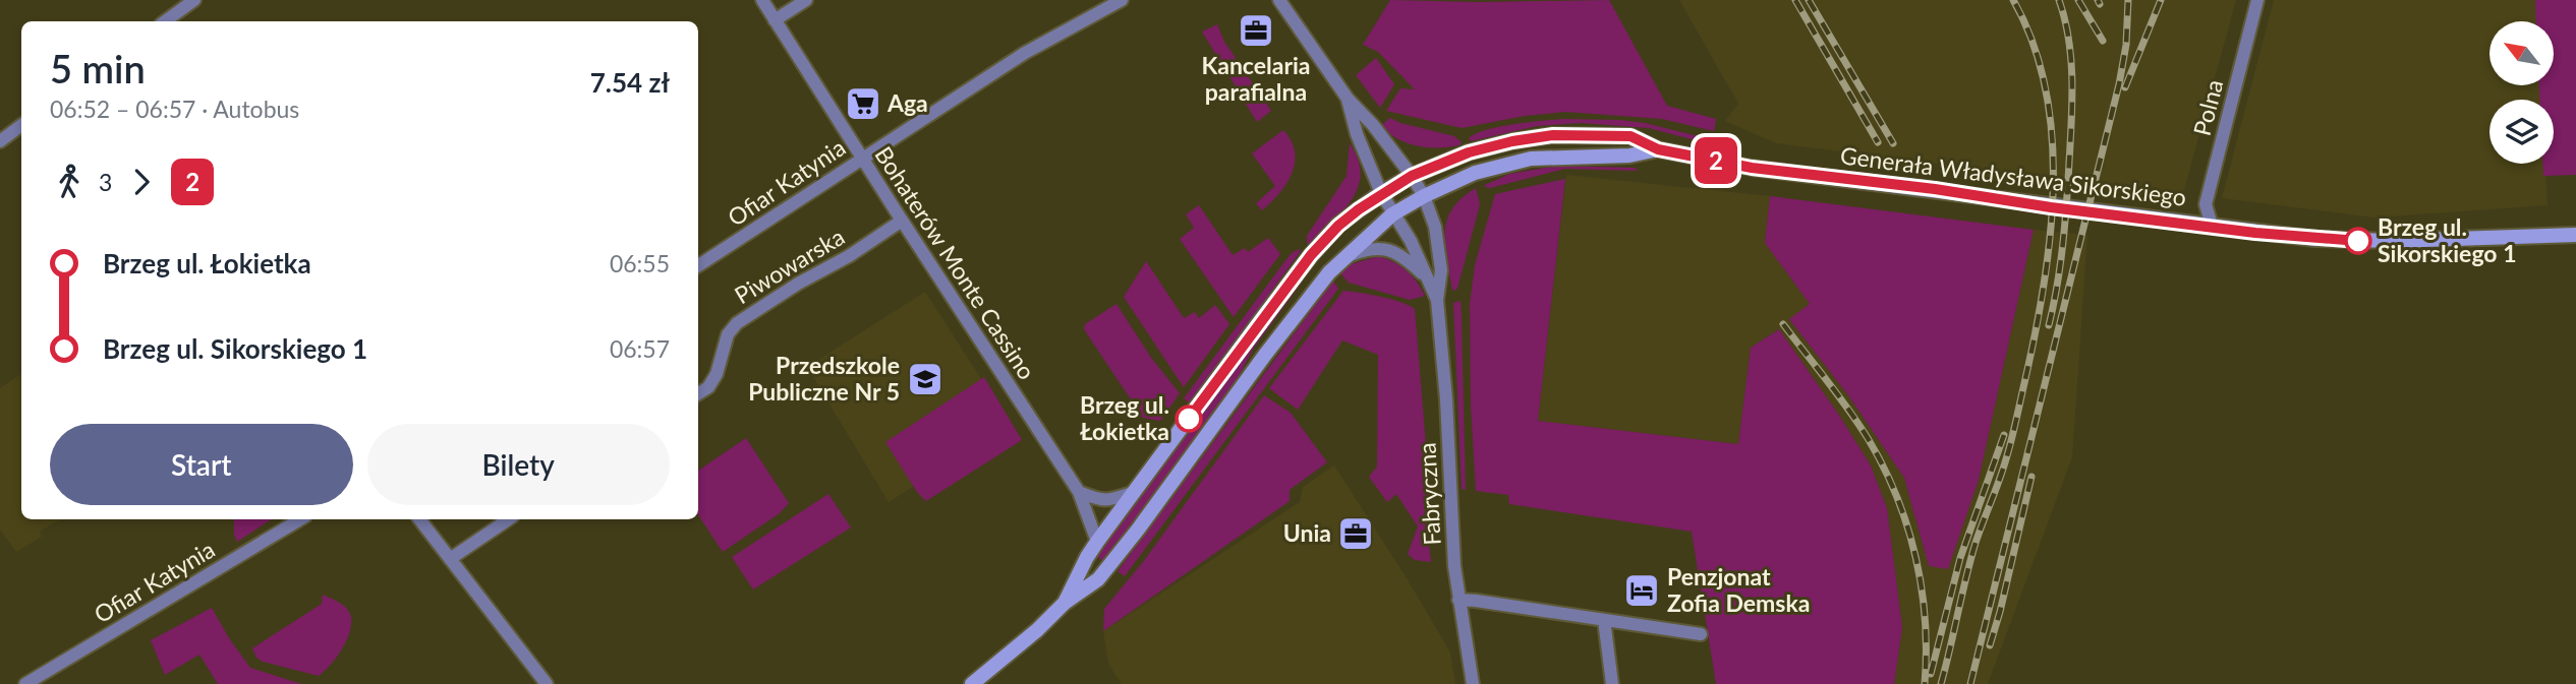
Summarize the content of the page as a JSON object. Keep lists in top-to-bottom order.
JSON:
{
  "streets": {
    "main road": ["Generała Władysława Sikorskiego"],
    "street": [
      "Polna",
      "Ofiar Katynia",
      "Bohaterów Monte Cassino",
      "Piwowarska",
      "Fabryczna"
    ]
  },
  "crossings": [
    ["Polna", "Generała Władysława Sikorskiego"],
    ["Generała Władysława Sikorskiego", "Bohaterów Monte Cassino"],
    ["Generała Władysława Sikorskiego", "Fabryczna"],
    ["Ofiar Katynia", "Bohaterów Monte Cassino"],
    ["Bohaterów Monte Cassino", "Piwowarska"]
  ],
  "places": {
    "office": ["Kancelaria parafialna", "Unia"],
    "supermarket": ["Aga"],
    "other": ["Brzeg ul. Sikorskiego 1", "Brzeg ul. Łokietka"],
    "school or university": ["Przedszkole Publiczne Nr 5"],
    "hotel": ["Penzjonat Zofia Demska"]
  },
  "lines": ["bus line 2"],
  "north": "top left",
  "page": {
    "on_map": "2",
    "heading": ["5 min", "06:52 – 06:57 · Autobus", "7.54 zł"],
    "legs": ["3", "2"],
    "list": [
      {
        "name": "Brzeg ul. Łokietka",
        "value": "06:55"
      },
      {
        "name": "Brzeg ul. Sikorskiego 1",
        "value": "06:57"
      }
    ],
    "buttons": ["Start", "Bilety"]
  }
}
